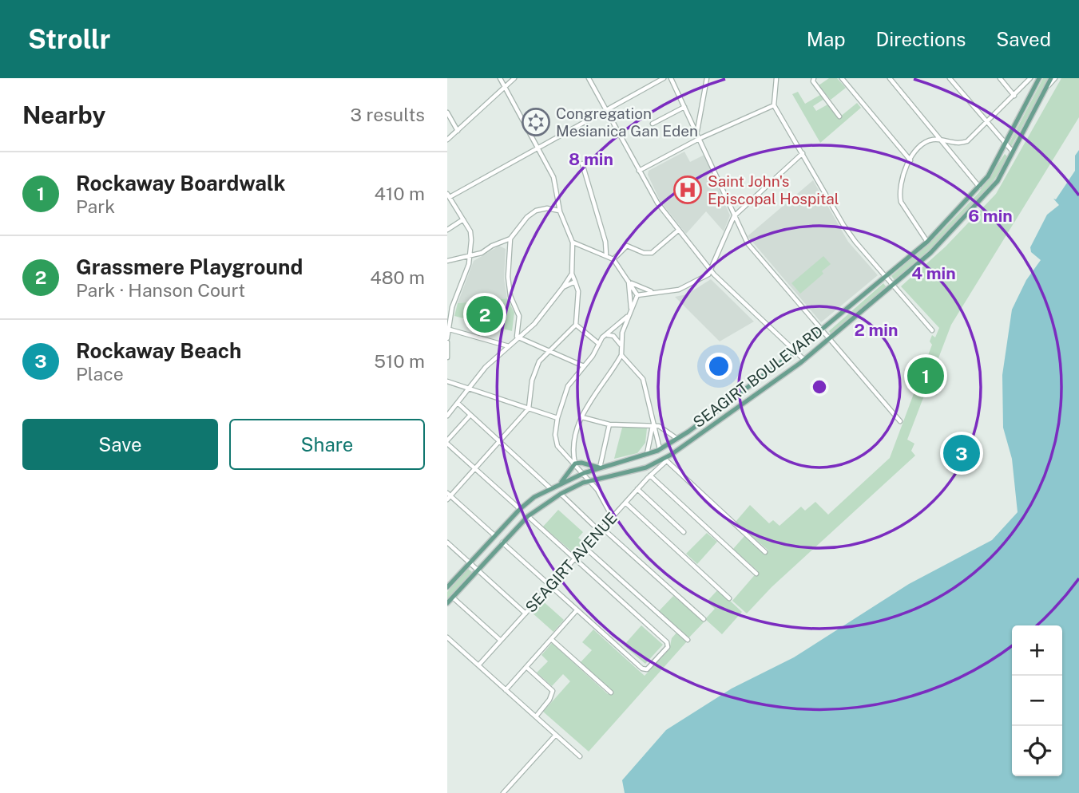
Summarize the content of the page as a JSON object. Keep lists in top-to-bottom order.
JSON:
{
  "streets": {
    "main road": ["SEAGIRT BOULEVARD"],
    "street": ["SEAGIRT AVENUE"]
  },
  "crossings": [
    ["SEAGIRT BOULEVARD", "SEAGIRT AVENUE"]
  ],
  "places": {
    "synagogue": ["Congregation Mesianica Gan Eden"],
    "hospital": ["Saint John's Episcopal Hospital"]
  },
  "page": {
    "header": "Strollr",
    "nav": ["Map", "Directions", "Saved"],
    "heading": ["Nearby", "3 results"],
    "list": [
      {
        "mark": "1",
        "name": "Rockaway Boardwalk",
        "note": "Park",
        "value": "410 m"
      },
      {
        "mark": "2",
        "name": "Grassmere Playground",
        "note": "Park · Hanson Court",
        "value": "480 m"
      },
      {
        "mark": "3",
        "name": "Rockaway Beach",
        "note": "Place",
        "value": "510 m"
      }
    ],
    "pins": ["2", "1", "3"],
    "buttons": ["Save", "Share"],
    "map_buttons": ["+", "−"]
  },
  "rings": [
    "8 min",
    "6 min",
    "4 min",
    "2 min"
  ]
}
